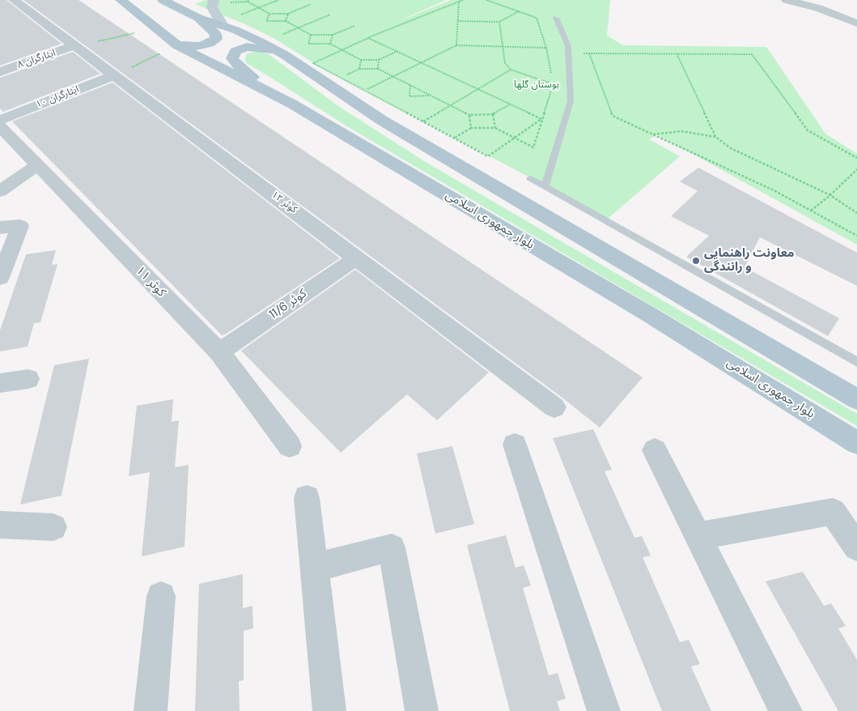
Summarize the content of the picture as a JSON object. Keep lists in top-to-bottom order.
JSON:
{
  "streets": {
    "main road": ["بلوار جمهوری اسلامی"],
    "street": [
      "ایثارگران ۸",
      "ایثارگران ۱۰",
      "کوثر ۱۲",
      "کوثر ۱۱",
      "کوثر 11/6"
    ]
  },
  "crossings": [
    ["ایثارگران ۸", "کوثر ۱۲"],
    ["ایثارگران ۱۰", "کوثر ۱۲"],
    ["کوثر ۱۲", "کوثر 11/6"],
    ["کوثر ۱۱", "کوثر 11/6"]
  ],
  "parks": ["بوستان گلها"],
  "places": ["معاونت راهنمایی و رانندگی"]
}
